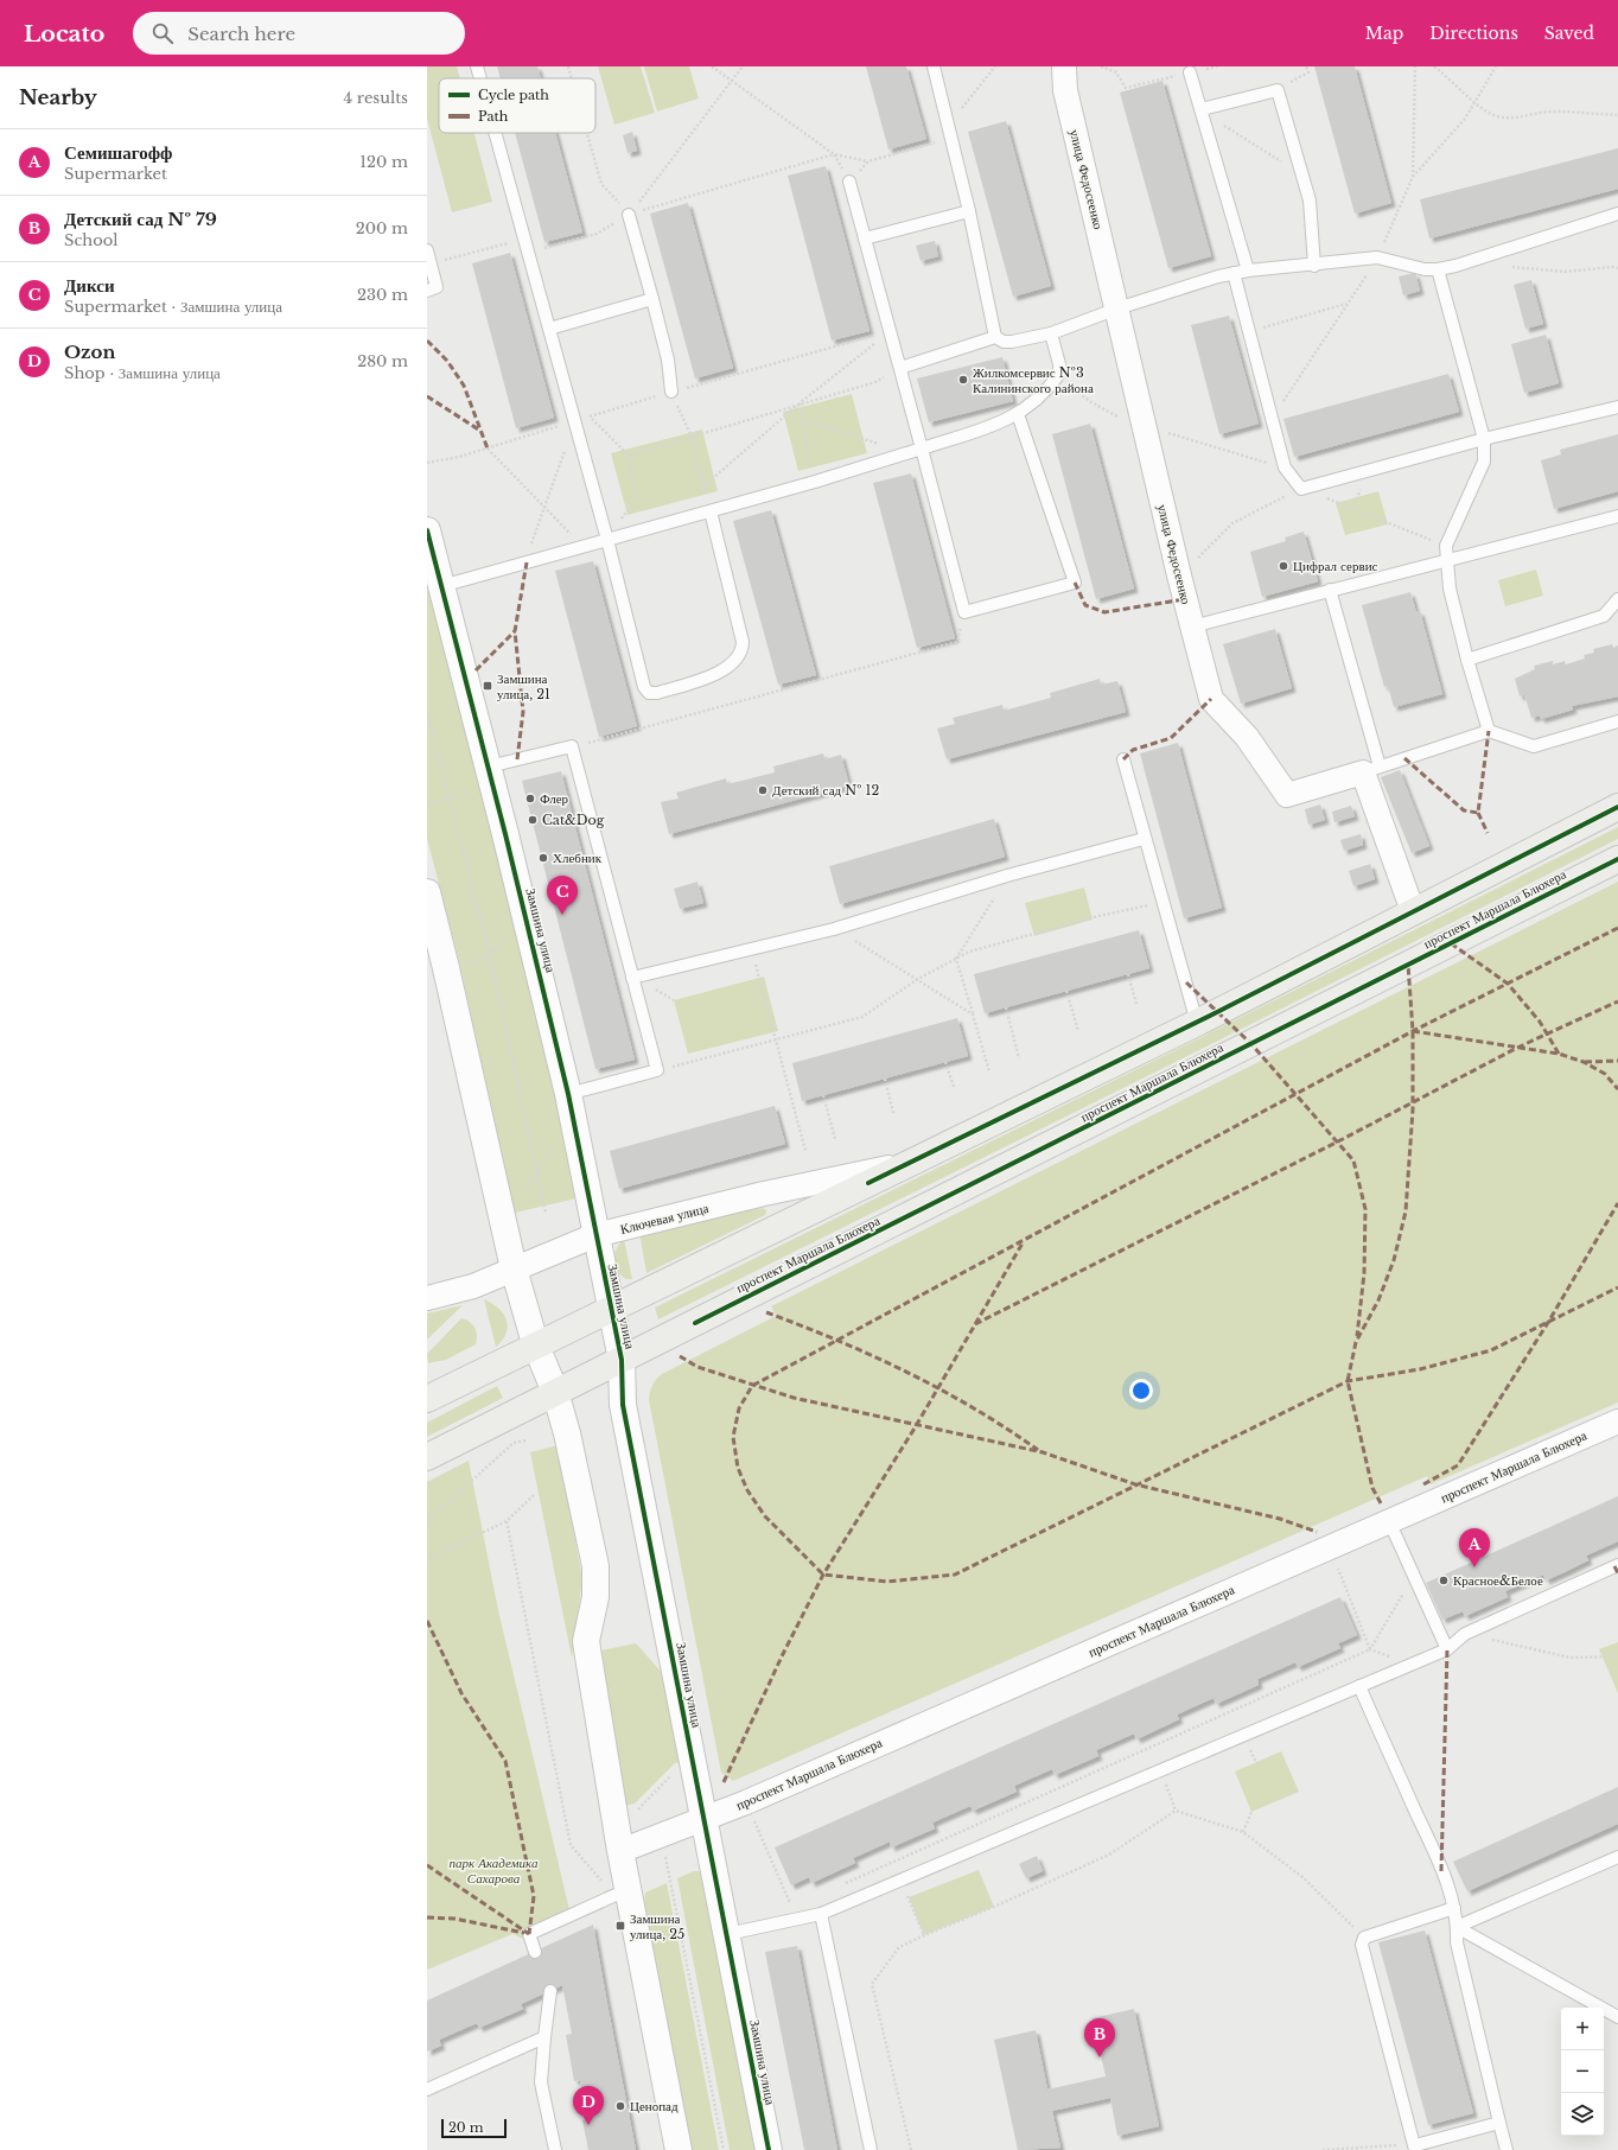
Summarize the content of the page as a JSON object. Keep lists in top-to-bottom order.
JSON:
{
  "streets": {
    "main road": ["проспект Маршала Блюхера"],
    "street": ["улица Федосеенко", "Замшина улица", "Ключевая улица"]
  },
  "crossings": [
    ["проспект Маршала Блюхера", "Замшина улица"],
    ["Замшина улица", "Ключевая улица"]
  ],
  "parks": ["парк Академика Сахарова"],
  "places": {
    "other": [
      "Жилкомсервис №3 Калининского района",
      "Цифрал сервис",
      "Детский сад № 12",
      "Флер",
      "Cat&Dog",
      "Хлебник",
      "Красное&Белое",
      "Ценопад"
    ],
    "transit": ["Замшина улица, 21", "Замшина улица, 25"]
  },
  "legend": ["Cycle path", "Path"],
  "scale_bar": "20 m",
  "page": {
    "header": "Locato",
    "search": "Search here",
    "nav": ["Map", "Directions", "Saved"],
    "heading": ["Nearby", "4 results"],
    "list": [
      {
        "mark": "A",
        "name": "Семишагофф",
        "note": "Supermarket",
        "value": "120 m"
      },
      {
        "mark": "B",
        "name": "Детский сад № 79",
        "note": "School",
        "value": "200 m"
      },
      {
        "mark": "C",
        "name": "Дикси",
        "note": "Supermarket · Замшина улица",
        "value": "230 m"
      },
      {
        "mark": "D",
        "name": "Ozon",
        "note": "Shop · Замшина улица",
        "value": "280 m"
      }
    ],
    "pins": [
      "C",
      "A",
      "B",
      "D"
    ],
    "map_buttons": ["+", "−"],
    "scale": "20 m"
  }
}
